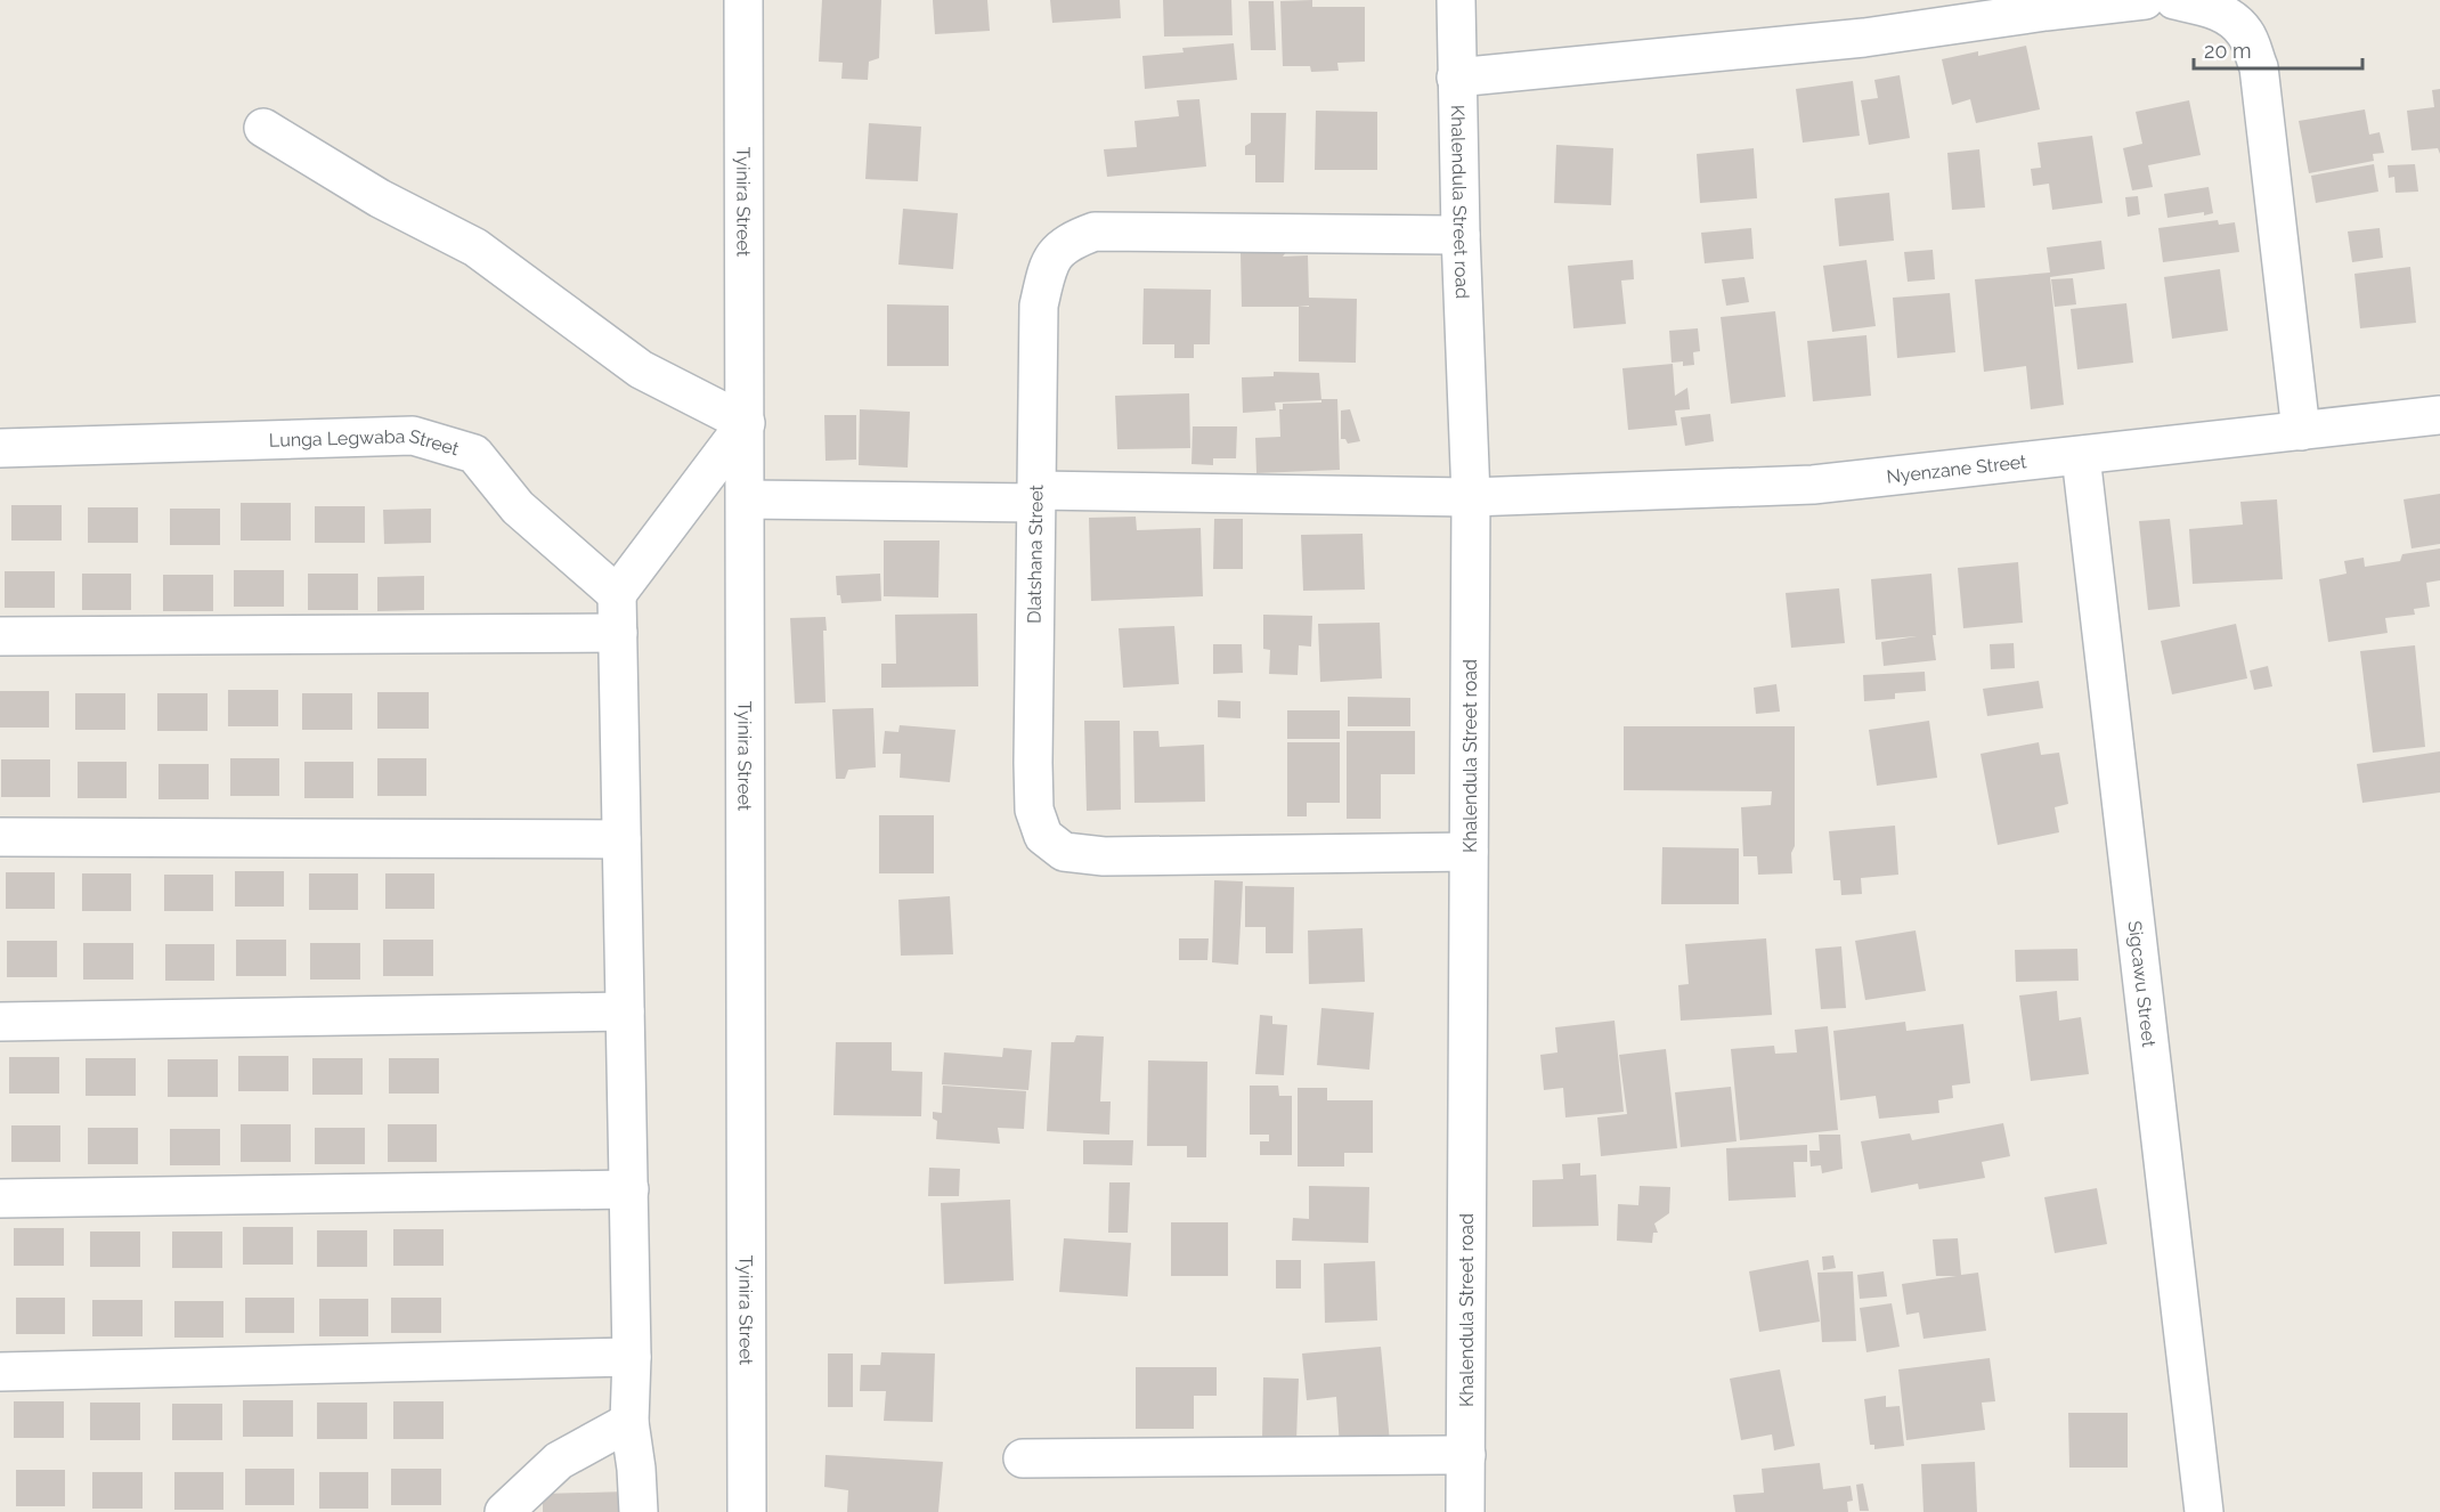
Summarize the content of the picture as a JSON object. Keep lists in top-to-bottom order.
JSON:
{
  "streets": {
    "street": [
      "Tyinira Street",
      "Khalendula Street road",
      "Lunga Legwaba Street",
      "Nyenzane Street",
      "Dlatshana Street",
      "Sigcawu Street"
    ]
  },
  "crossings": [
    ["Tyinira Street", "Nyenzane Street"],
    ["Khalendula Street road", "Nyenzane Street"],
    ["Khalendula Street road", "Dlatshana Street"],
    ["Nyenzane Street", "Dlatshana Street"],
    ["Nyenzane Street", "Sigcawu Street"]
  ],
  "scale_bar": "20 m"
}
